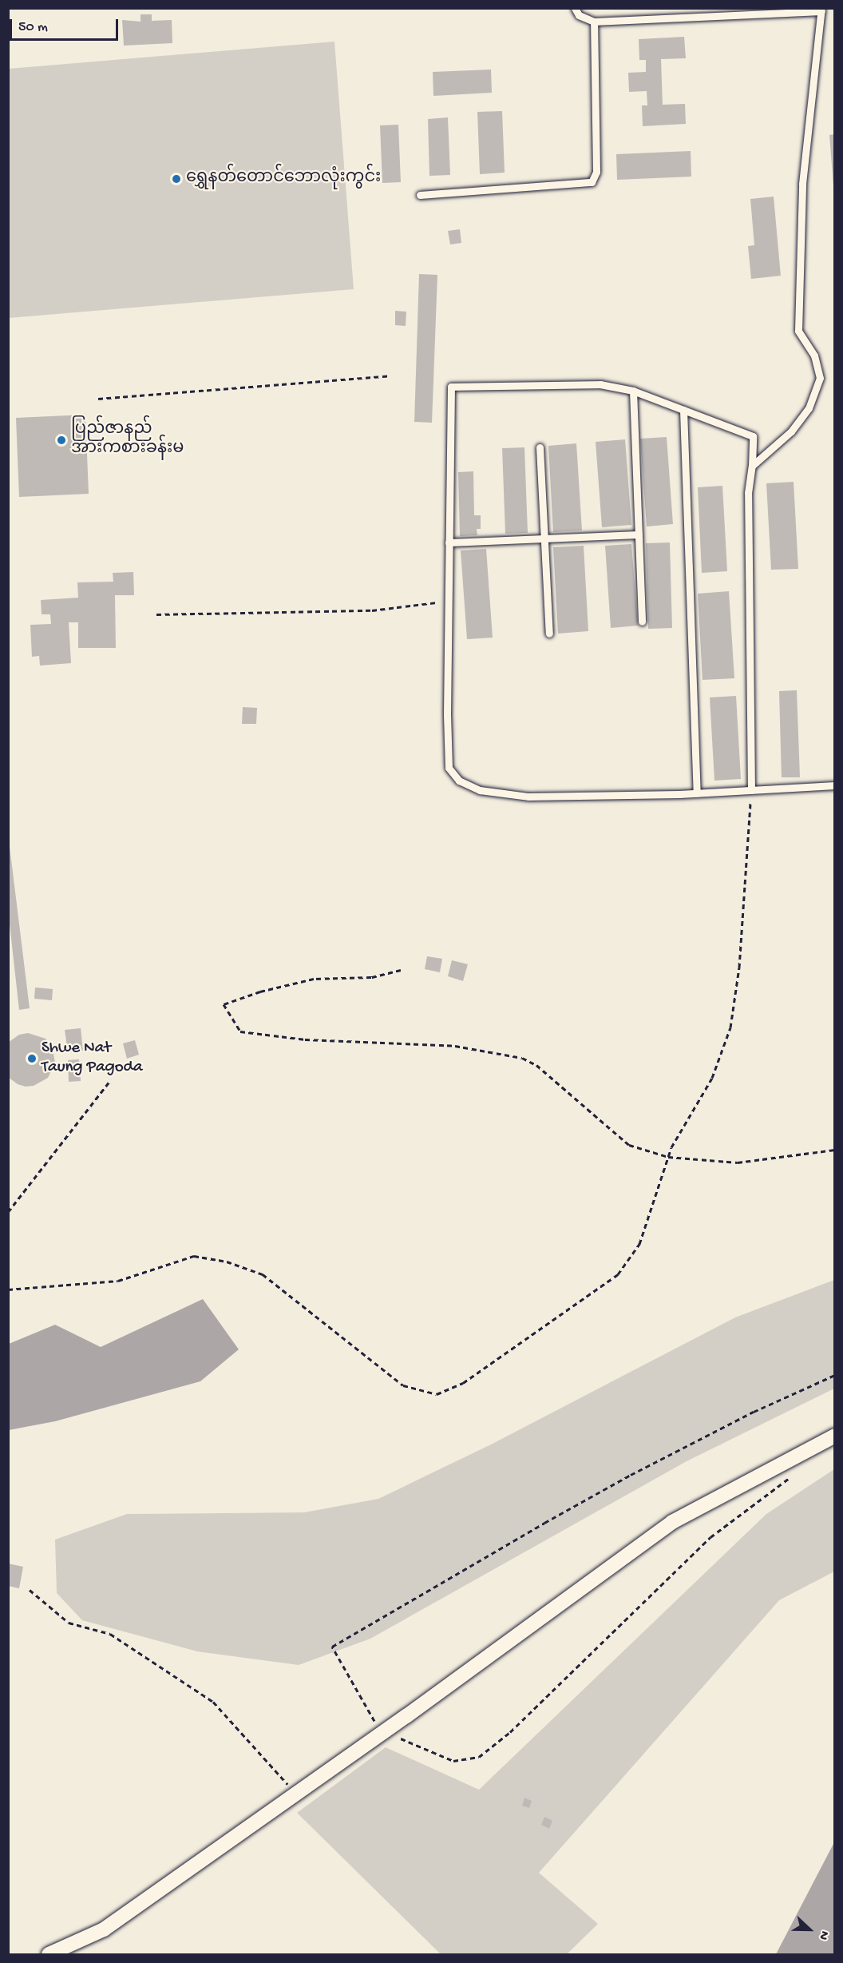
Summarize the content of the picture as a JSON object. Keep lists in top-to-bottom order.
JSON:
{
  "places": ["ရွှေနတ်တောင်ဘောလုံးကွင်း", "ပြည်ဇာနည် အားကစားခန်းမ", "Shwe Nat Taung Pagoda"],
  "scale_bar": "50 m",
  "north": "right"
}
